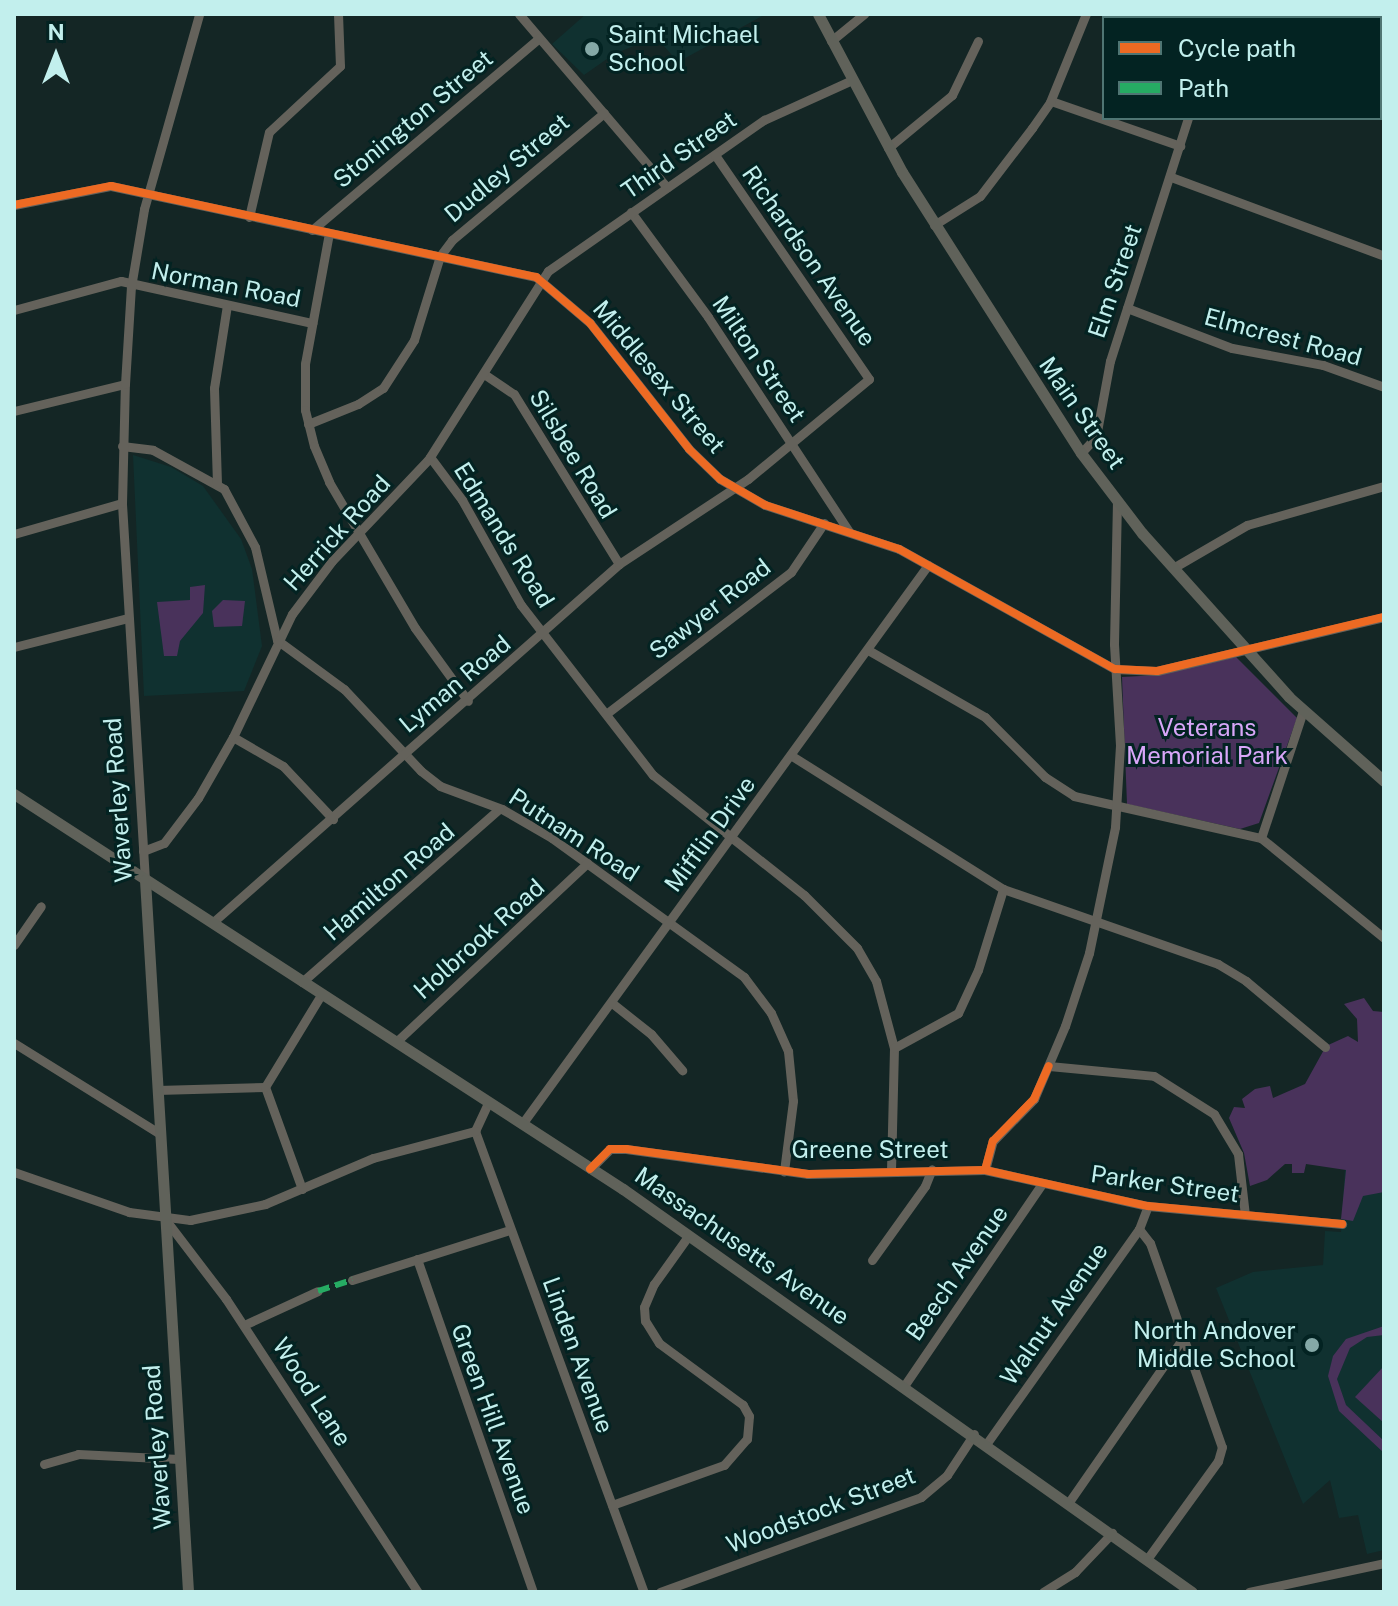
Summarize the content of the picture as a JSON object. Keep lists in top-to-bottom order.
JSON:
{
  "streets": {
    "main road": ["Main Street", "Waverley Road", "Massachusetts Avenue"],
    "street": [
      "Stonington Street",
      "Third Street",
      "Dudley Street",
      "Richardson Avenue",
      "Elm Street",
      "Norman Road",
      "Elmcrest Road",
      "Milton Street",
      "Middlesex Street",
      "Silsbee Road",
      "Herrick Road",
      "Edmands Road",
      "Sawyer Road",
      "Lyman Road",
      "Mifflin Drive",
      "Putnam Road",
      "Hamilton Road",
      "Holbrook Road",
      "Greene Street",
      "Parker Street",
      "Beech Avenue",
      "Walnut Avenue",
      "Linden Avenue",
      "Wood Lane",
      "Green Hill Avenue",
      "Woodstock Street"
    ]
  },
  "crossings": [
    ["Stonington Street", "Middlesex Street"],
    ["Third Street", "Richardson Avenue"],
    ["Third Street", "Milton Street"],
    ["Third Street", "Middlesex Street"],
    ["Third Street", "Main Street"],
    ["Third Street", "Herrick Road"],
    ["Dudley Street", "Middlesex Street"],
    ["Richardson Avenue", "Lyman Road"],
    ["Elm Street", "Elmcrest Road"],
    ["Elm Street", "Main Street"],
    ["Norman Road", "Waverley Road"],
    ["Milton Street", "Middlesex Street"],
    ["Milton Street", "Lyman Road"],
    ["Middlesex Street", "Main Street"],
    ["Middlesex Street", "Herrick Road"],
    ["Middlesex Street", "Sawyer Road"],
    ["Middlesex Street", "Lyman Road"],
    ["Middlesex Street", "Waverley Road"],
    ["Middlesex Street", "Mifflin Drive"],
    ["Silsbee Road", "Herrick Road"],
    ["Silsbee Road", "Lyman Road"],
    ["Herrick Road", "Edmands Road"],
    ["Herrick Road", "Waverley Road"],
    ["Herrick Road", "Putnam Road"],
    ["Edmands Road", "Sawyer Road"],
    ["Edmands Road", "Lyman Road"],
    ["Edmands Road", "Mifflin Drive"],
    ["Edmands Road", "Greene Street"],
    ["Lyman Road", "Putnam Road"],
    ["Lyman Road", "Massachusetts Avenue"],
    ["Waverley Road", "Massachusetts Avenue"],
    ["Waverley Road", "Wood Lane"],
    ["Mifflin Drive", "Putnam Road"],
    ["Mifflin Drive", "Massachusetts Avenue"],
    ["Putnam Road", "Hamilton Road"],
    ["Putnam Road", "Holbrook Road"],
    ["Putnam Road", "Greene Street"],
    ["Hamilton Road", "Massachusetts Avenue"],
    ["Holbrook Road", "Massachusetts Avenue"],
    ["Greene Street", "Parker Street"],
    ["Greene Street", "Massachusetts Avenue"],
    ["Parker Street", "Beech Avenue"],
    ["Parker Street", "Walnut Avenue"],
    ["Massachusetts Avenue", "Beech Avenue"],
    ["Massachusetts Avenue", "Walnut Avenue"],
    ["Massachusetts Avenue", "Woodstock Street"]
  ],
  "parks": ["Veterans Memorial Park"],
  "places": ["Saint Michael School", "North Andover Middle School"],
  "legend": ["Cycle path", "Path"],
  "north": "top"
}
